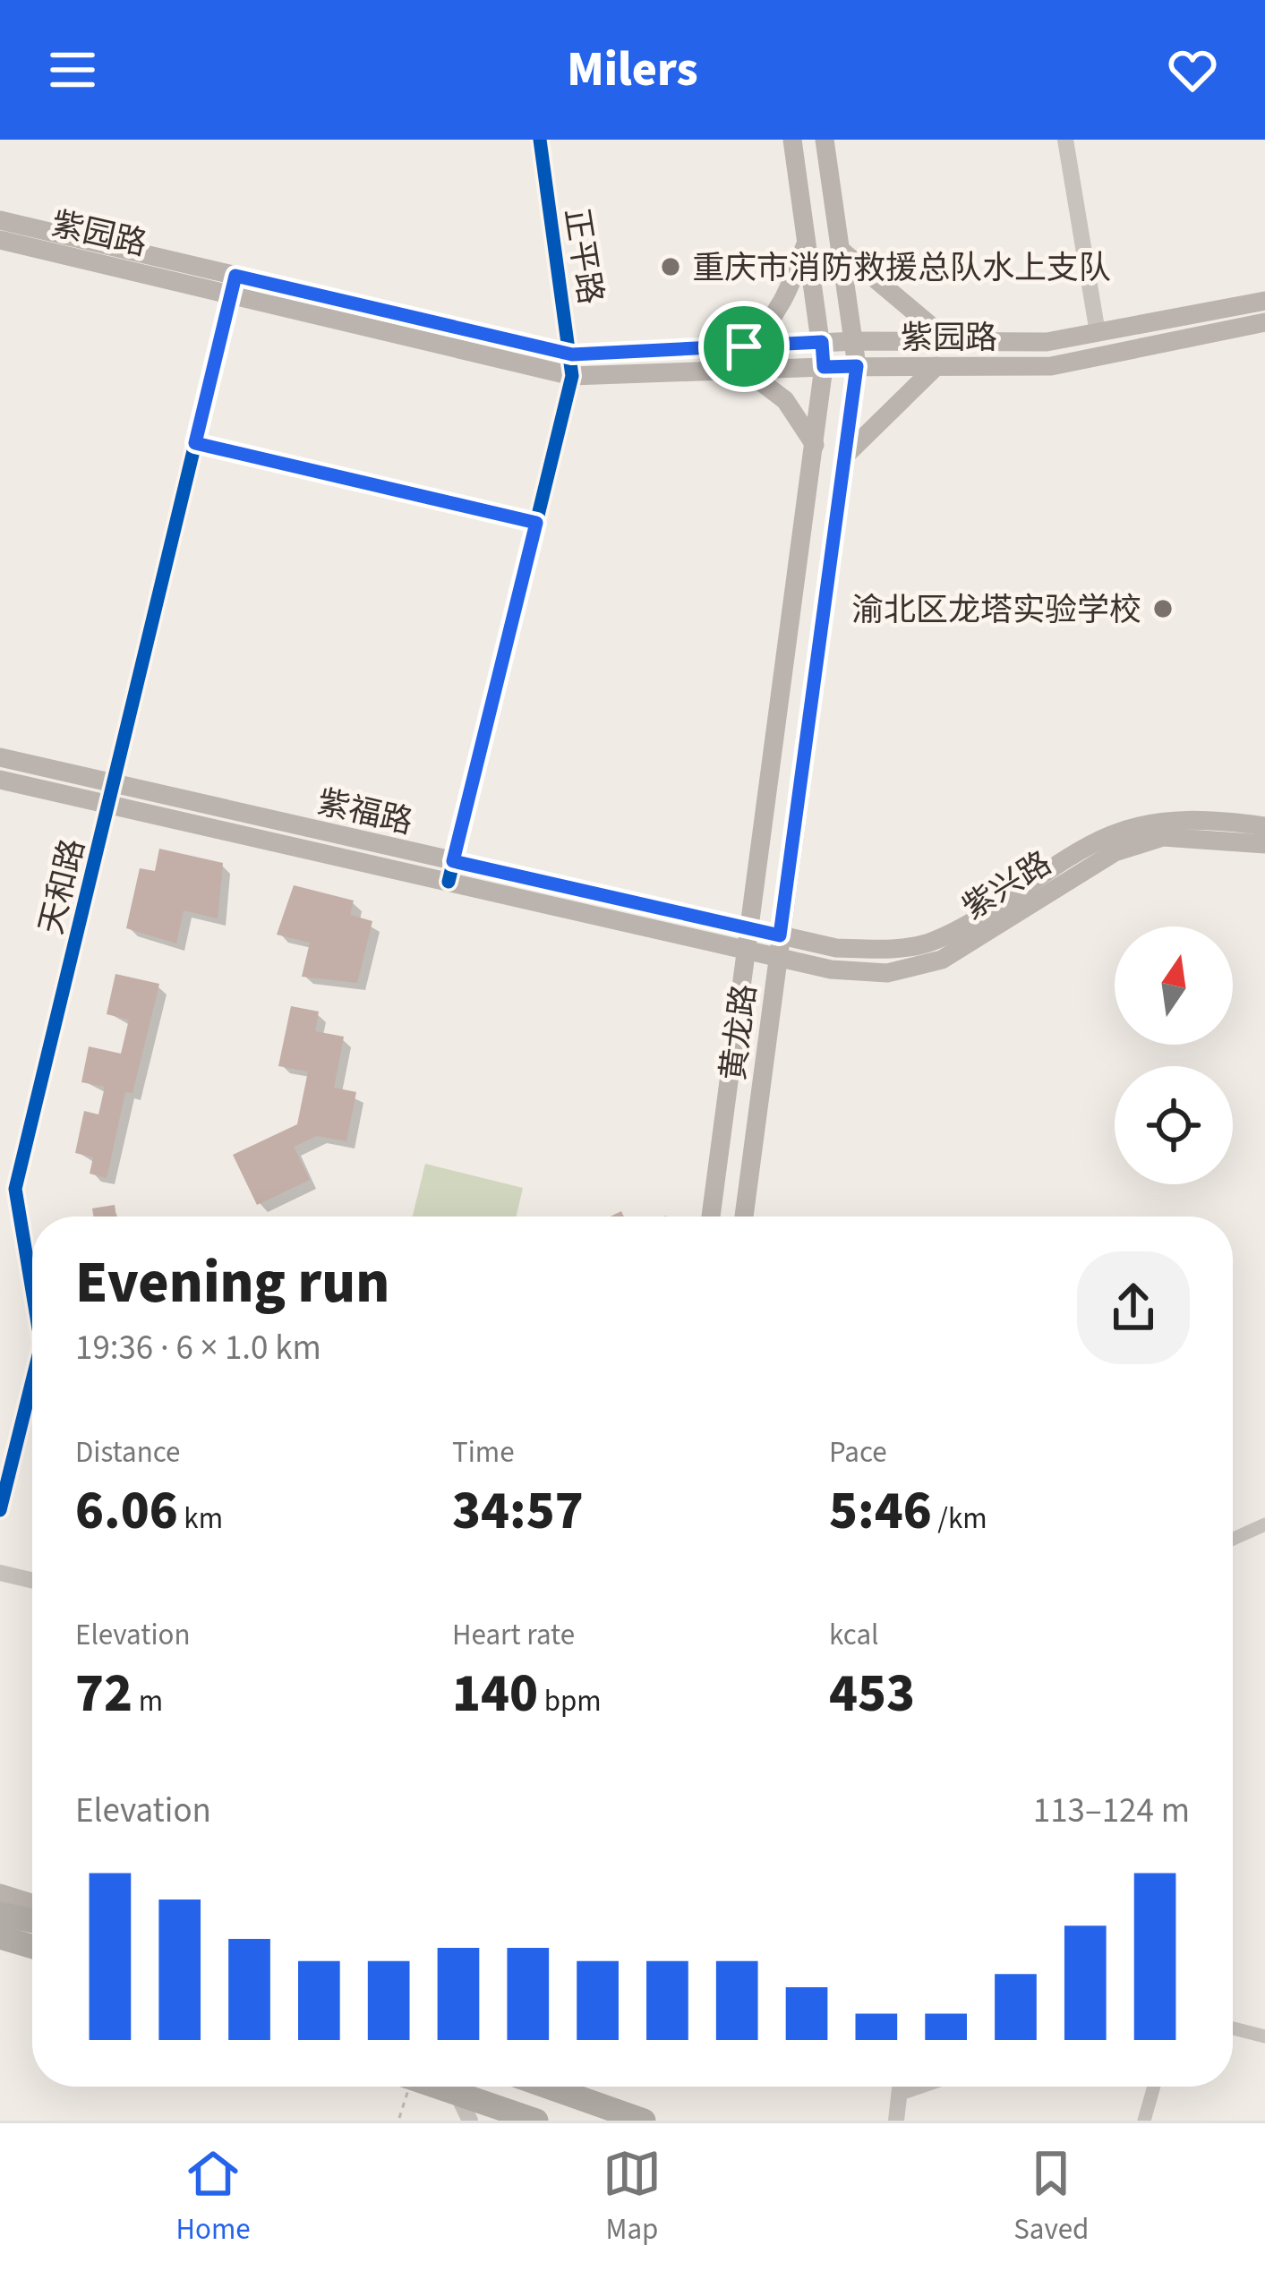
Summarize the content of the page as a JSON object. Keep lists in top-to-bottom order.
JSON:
{
  "streets": {
    "main road": [
      "紫园路",
      "紫福路",
      "紫兴路",
      "黄龙路"
    ],
    "street": ["正平路", "天和路"]
  },
  "crossings": [
    ["紫园路", "正平路"],
    ["紫园路", "天和路"],
    ["紫园路", "黄龙路"],
    ["正平路", "紫福路"],
    ["紫福路", "紫兴路"],
    ["紫福路", "天和路"],
    ["紫福路", "黄龙路"],
    ["紫兴路", "黄龙路"]
  ],
  "places": ["重庆市消防救援总队水上支队", "渝北区龙塔实验学校"],
  "north": "top",
  "page": {
    "header": "Milers",
    "heading": ["Evening run", "19:36 · 6 × 1.0 km"],
    "stats": [
      ["Distance", "6.06 km"],
      ["Time", "34:57"],
      ["Pace", "5:46 /km"],
      ["Elevation", "72 m"],
      ["Heart rate", "140 bpm"],
      ["kcal", "453"]
    ],
    "chart": ["Elevation", "113–124 m"],
    "tabs": ["Home", "Map", "Saved"]
  }
}
